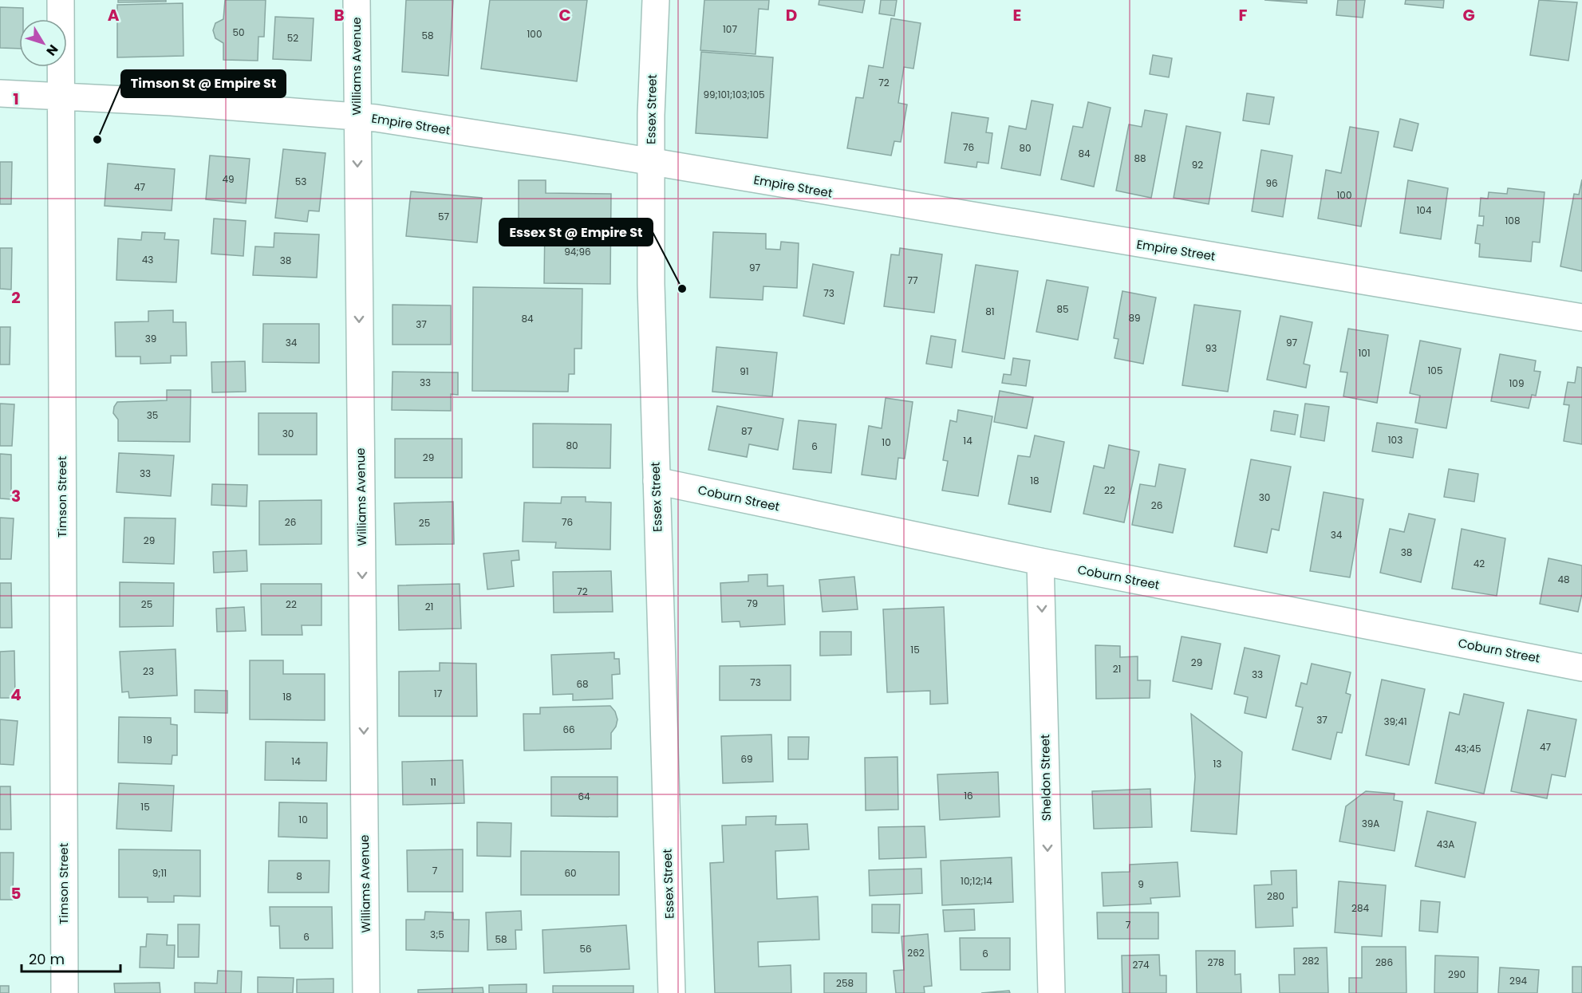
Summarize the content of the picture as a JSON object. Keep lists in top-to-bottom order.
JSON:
{
  "streets": {
    "street": [
      "Williams Avenue",
      "Essex Street",
      "Empire Street",
      "Timson Street",
      "Coburn Street",
      "Sheldon Street"
    ]
  },
  "crossings": [
    ["Williams Avenue", "Empire Street"],
    ["Essex Street", "Empire Street"],
    ["Essex Street", "Coburn Street"],
    ["Empire Street", "Timson Street"],
    ["Coburn Street", "Sheldon Street"]
  ],
  "one_way": ["Williams Avenue", "Sheldon Street"],
  "places": ["Timson St @ Empire St", "Essex St @ Empire St"],
  "house_numbers": [
    "107",
    "50",
    "100",
    "58",
    "52",
    "72",
    "99;101;103;105",
    "76",
    "80",
    "84",
    "88",
    "92",
    "49",
    "53",
    "96",
    "47",
    "100",
    "104",
    "57",
    "108",
    "94;96",
    "43",
    "38",
    "97",
    "77",
    "73",
    "85",
    "81",
    "89",
    "84",
    "37",
    "39",
    "34",
    "97",
    "93",
    "101",
    "105",
    "91",
    "33",
    "109",
    "35",
    "87",
    "30",
    "103",
    "14",
    "10",
    "80",
    "6",
    "29",
    "33",
    "18",
    "22",
    "30",
    "26",
    "26",
    "76",
    "25",
    "34",
    "29",
    "38",
    "42",
    "48",
    "72",
    "79",
    "25",
    "22",
    "21",
    "15",
    "29",
    "21",
    "23",
    "33",
    "73",
    "68",
    "17",
    "18",
    "37",
    "39;41",
    "66",
    "19",
    "47",
    "43;45",
    "69",
    "14",
    "13",
    "11",
    "16",
    "64",
    "15",
    "10",
    "39A",
    "43A",
    "7",
    "9;11",
    "60",
    "8",
    "10;12;14",
    "9",
    "280",
    "284",
    "7",
    "3;5",
    "6",
    "58",
    "56",
    "262",
    "6",
    "282",
    "278",
    "286",
    "274",
    "290",
    "294",
    "258"
  ],
  "scale_bar": "20 m",
  "north": "bottom right",
  "grid": {
    "columns": [
      "A",
      "B",
      "C",
      "D",
      "E",
      "F",
      "G"
    ],
    "rows": [
      "1",
      "2",
      "3",
      "4",
      "5"
    ]
  }
}
